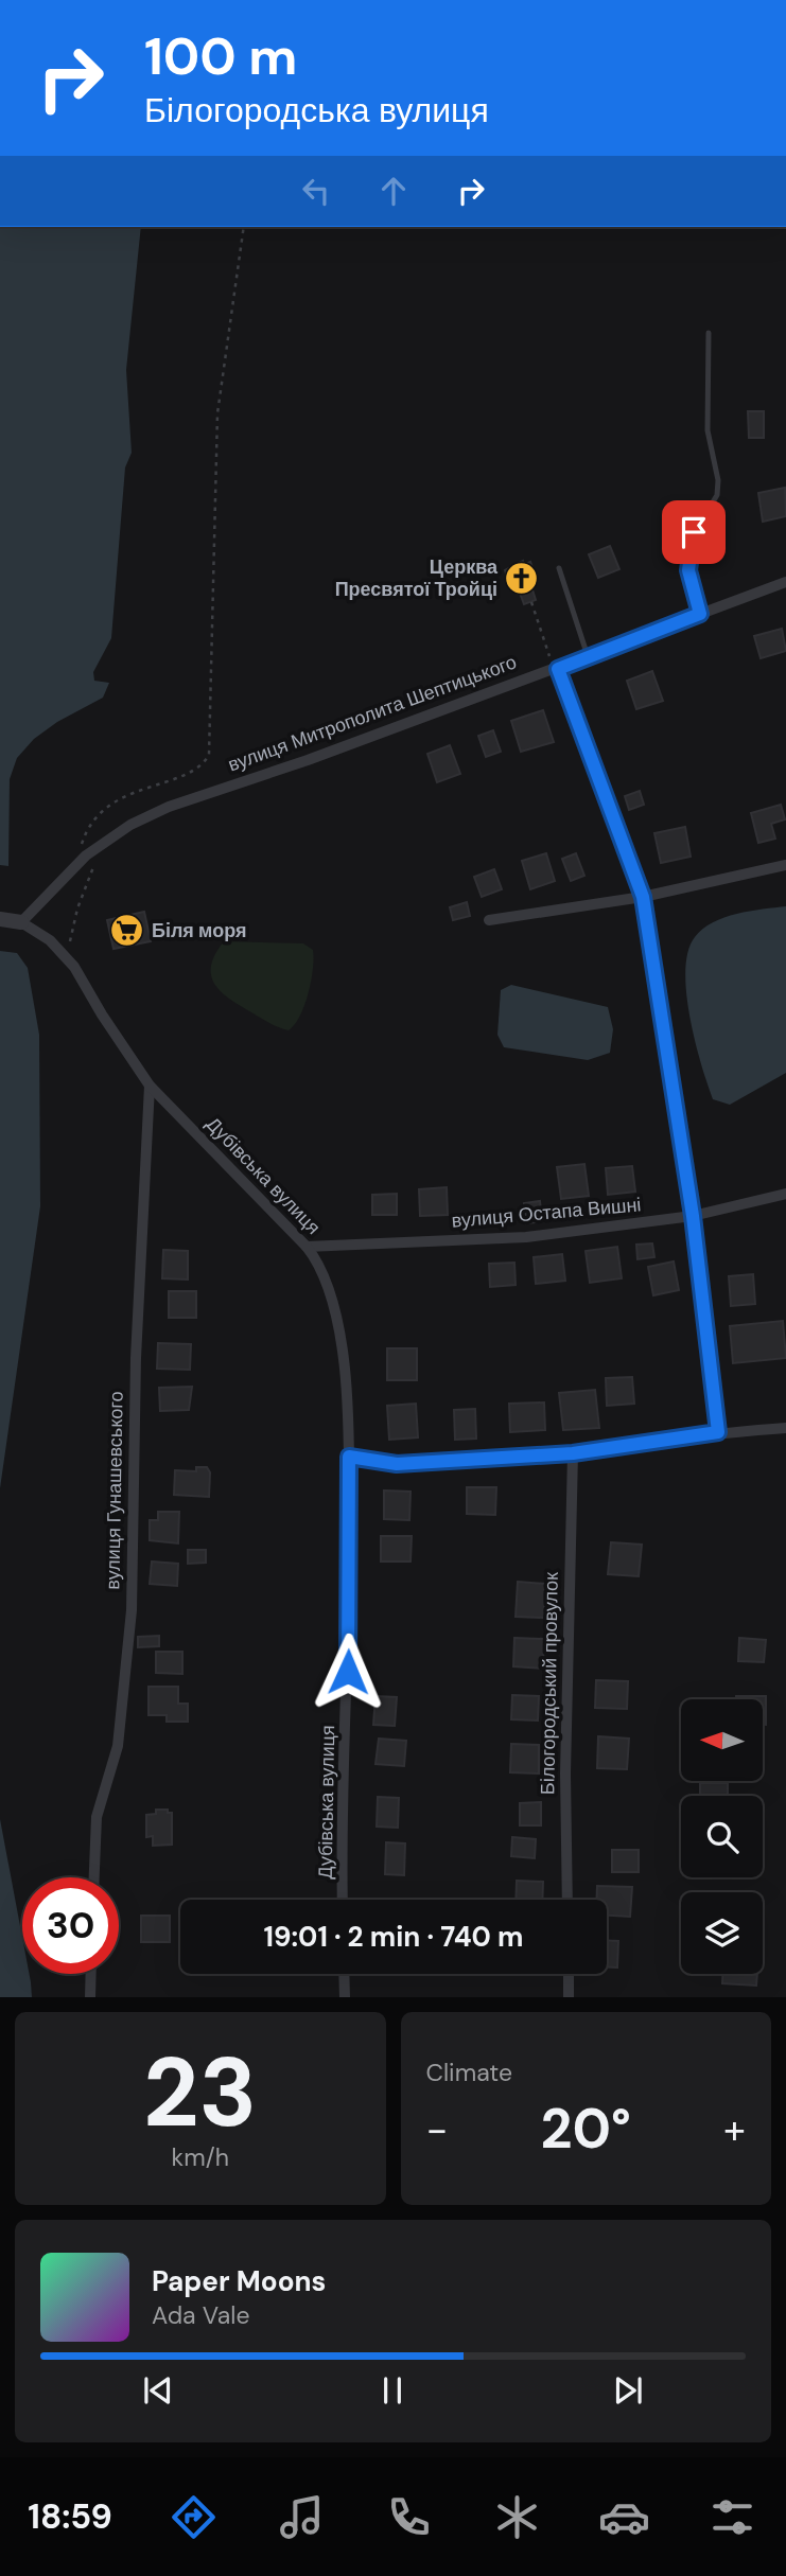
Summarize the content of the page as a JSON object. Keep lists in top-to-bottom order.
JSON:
{
  "streets": {
    "street": [
      "вулиця Митрополита Шептицького",
      "Дубівська вулиця",
      "вулиця Остапа Вишні",
      "вулиця Гунашевського",
      "Білогородський провулок"
    ]
  },
  "crossings": [
    ["вулиця Митрополита Шептицького", "Дубівська вулиця"],
    ["Дубівська вулиця", "вулиця Остапа Вишні"],
    ["Дубівська вулиця", "вулиця Гунашевського"]
  ],
  "places": {
    "church": ["Церква Пресвятої Тройці"],
    "supermarket": ["Біля моря"]
  },
  "north": "left",
  "page": {
    "turn": ["100 m", "Білогородська вулиця"],
    "limit": "30",
    "trip": "19:01 · 2 min · 740 m",
    "tile": [
      ["23", "km/h"],
      "Climate"
    ],
    "heat": ["−", "20°", "+"],
    "song": ["Paper Moons", "Ada Vale"],
    "tabs": "18:59"
  }
}
